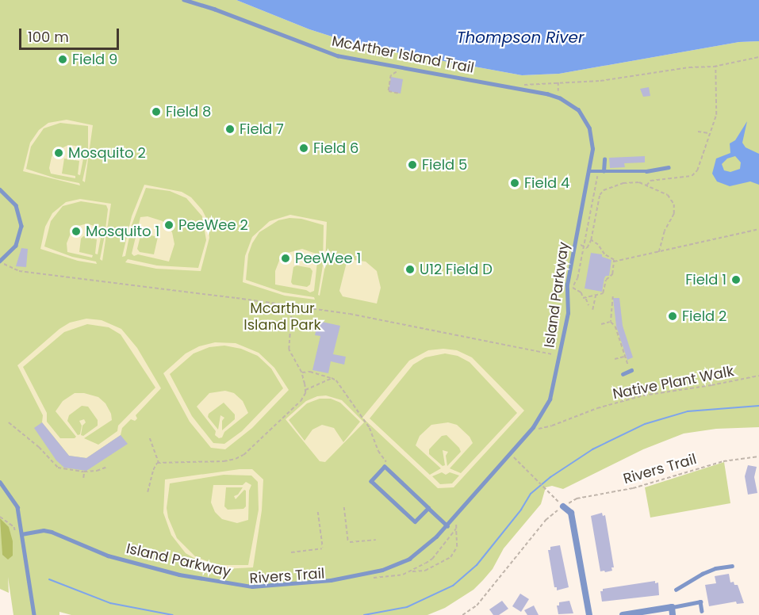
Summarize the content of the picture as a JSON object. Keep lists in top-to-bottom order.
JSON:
{
  "streets": {
    "lane": ["Island Parkway"],
    "path": ["Native Plant Walk", "Rivers Trail"]
  },
  "water": ["Thompson River"],
  "parks": ["Mcarthur Island Park"],
  "places": [
    "Field 9",
    "Field 8",
    "Field 7",
    "Field 6",
    "Mosquito 2",
    "Field 5",
    "Field 4",
    "PeeWee 2",
    "Mosquito 1",
    "PeeWee 1",
    "U12 Field D",
    "Field 1",
    "Field 2"
  ],
  "scale_bar": "100 m"
}
